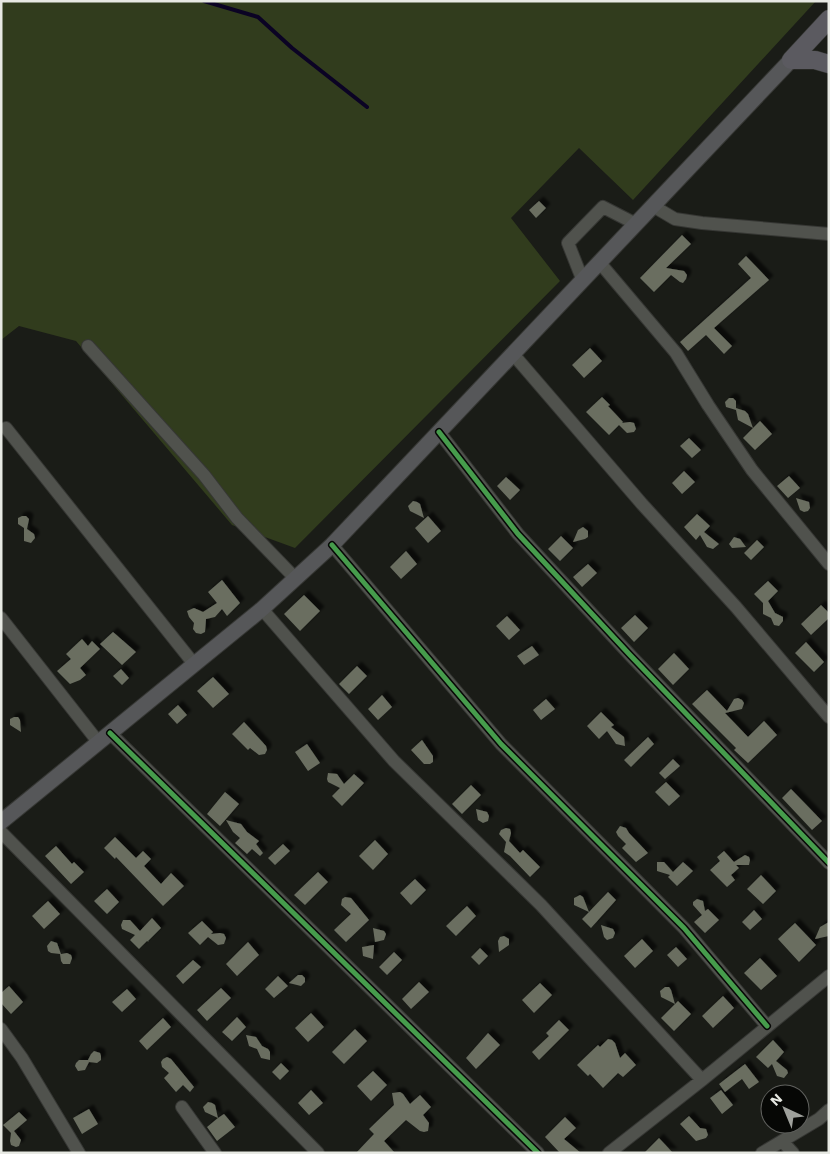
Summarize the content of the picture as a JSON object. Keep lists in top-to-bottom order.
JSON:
{
  "north": "top left"
}
